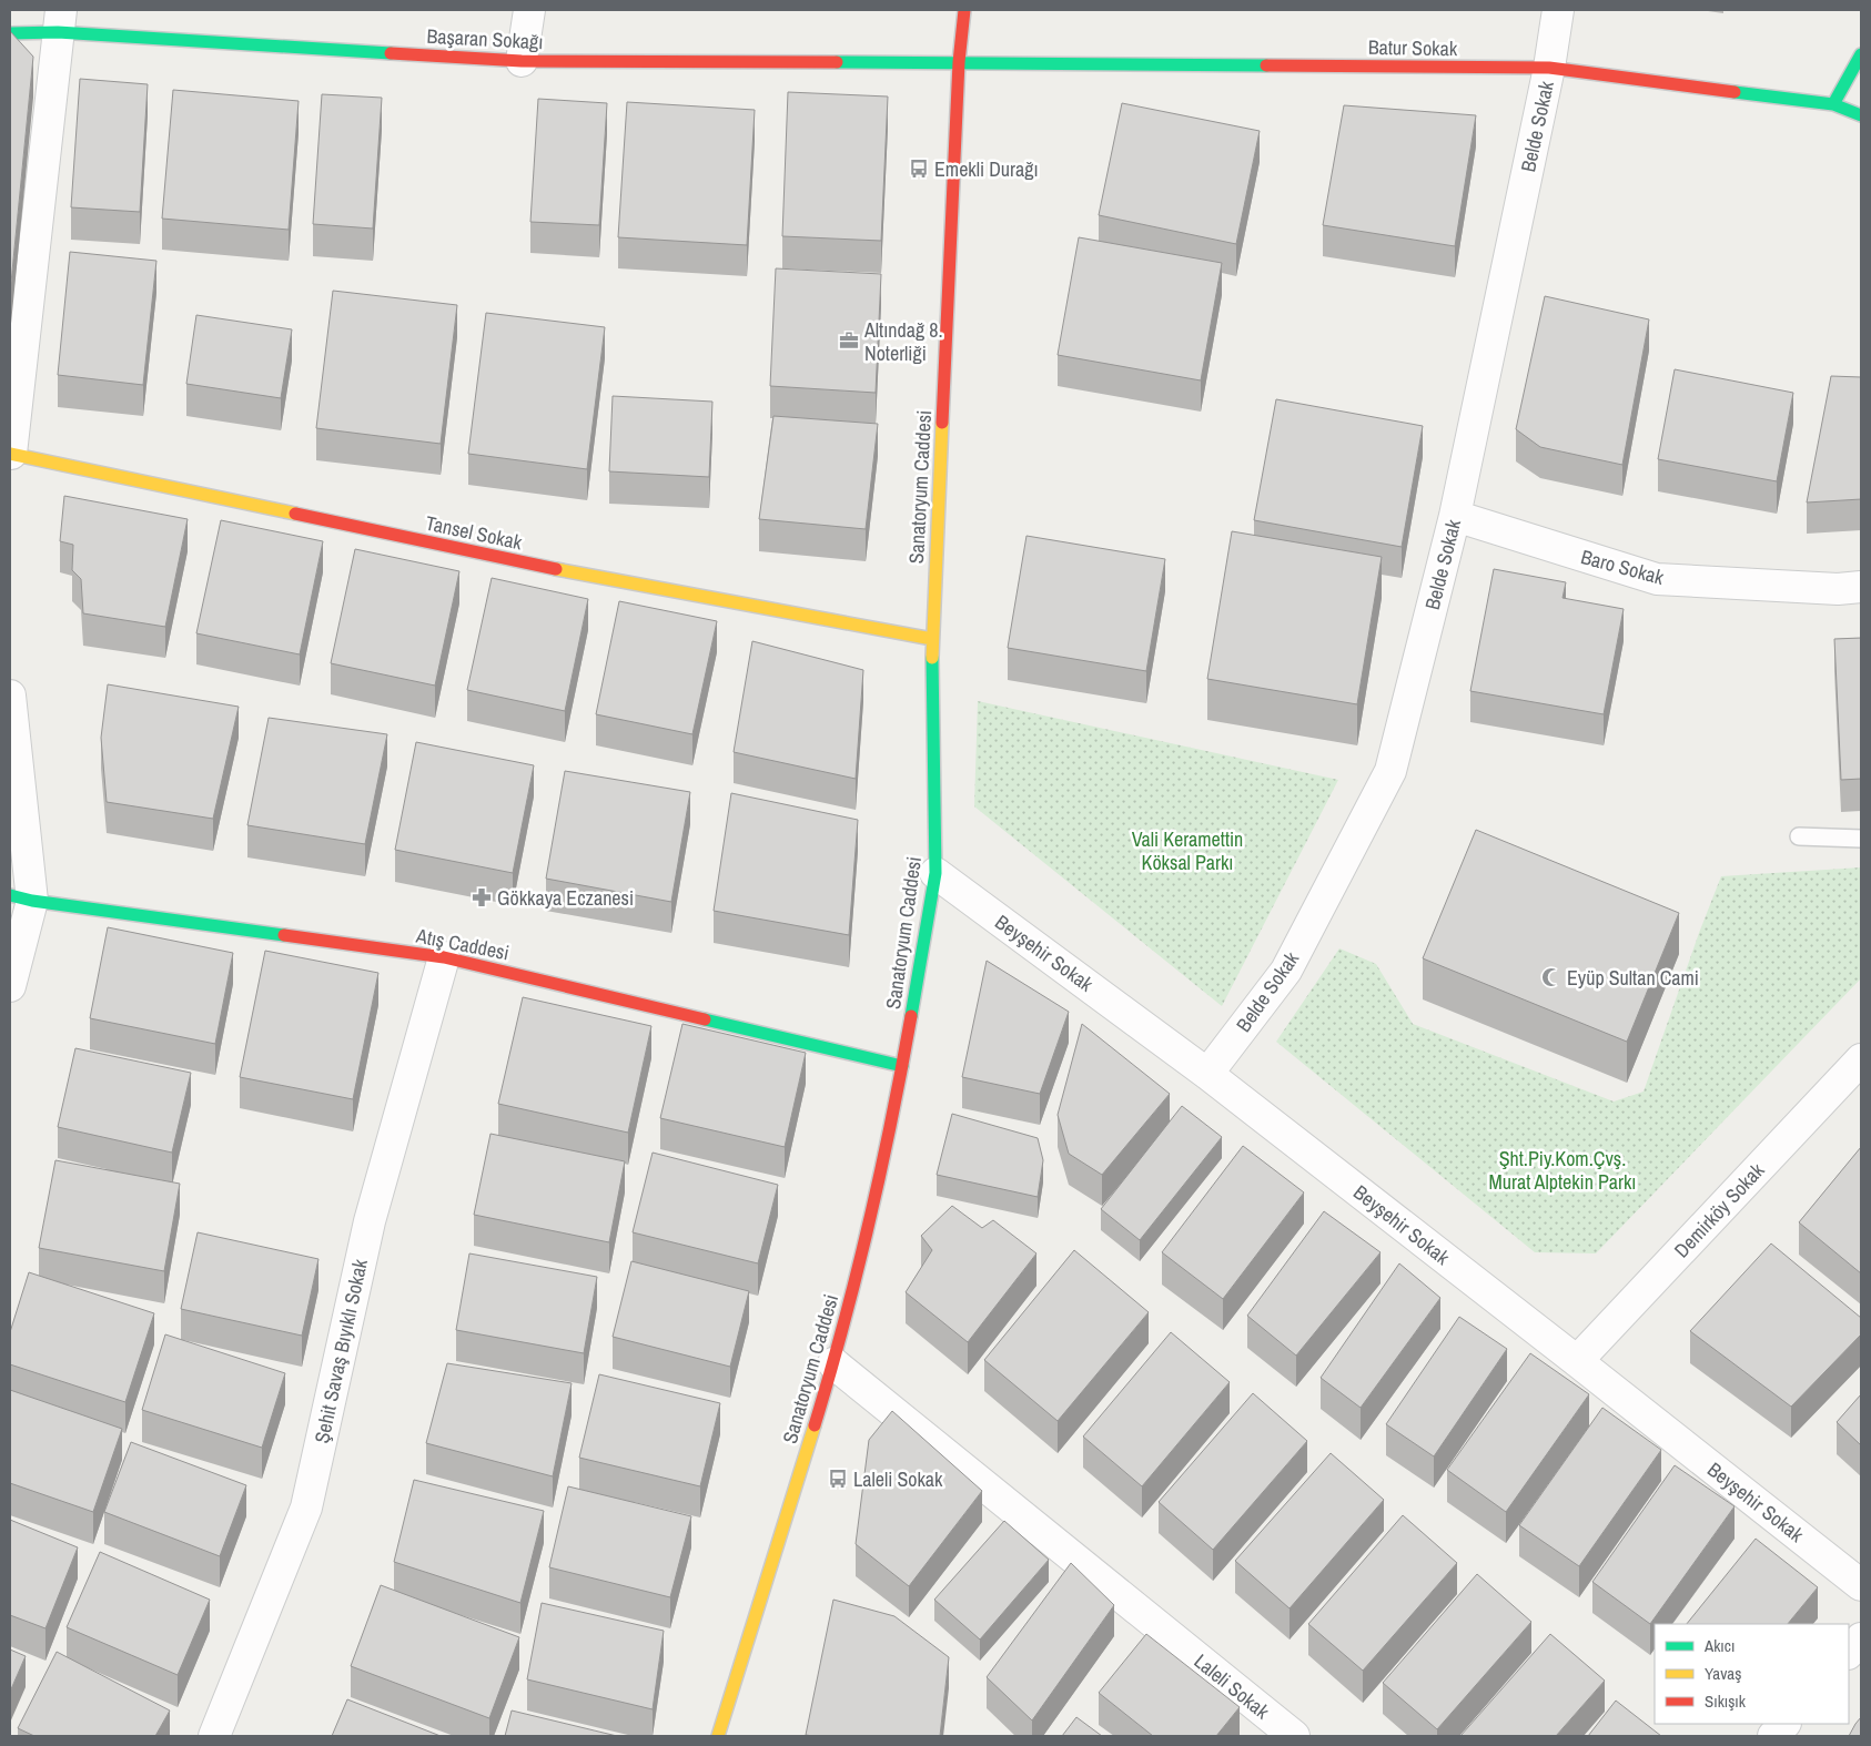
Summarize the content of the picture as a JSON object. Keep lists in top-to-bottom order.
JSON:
{
  "streets": {
    "street": [
      "Başaran Sokağı",
      "Batur Sokak",
      "Belde Sokak",
      "Sanatoryum Caddesi",
      "Tansel Sokak",
      "Baro Sokak",
      "Atış Caddesi",
      "Beyşehir Sokak",
      "Demirköy Sokak",
      "Şehit Savaş Bıyıklı Sokak",
      "Laleli Sokak"
    ]
  },
  "crossings": [
    ["Başaran Sokağı", "Batur Sokak"],
    ["Başaran Sokağı", "Sanatoryum Caddesi"],
    ["Batur Sokak", "Belde Sokak"],
    ["Batur Sokak", "Sanatoryum Caddesi"],
    ["Belde Sokak", "Baro Sokak"],
    ["Belde Sokak", "Beyşehir Sokak"],
    ["Sanatoryum Caddesi", "Tansel Sokak"],
    ["Sanatoryum Caddesi", "Atış Caddesi"],
    ["Sanatoryum Caddesi", "Beyşehir Sokak"],
    ["Sanatoryum Caddesi", "Laleli Sokak"],
    ["Atış Caddesi", "Şehit Savaş Bıyıklı Sokak"],
    ["Beyşehir Sokak", "Demirköy Sokak"]
  ],
  "parks": ["Vali Keramettin Köksal Parkı", "Şht.Piy.Kom.Çvş. Murat Alptekin Parkı"],
  "places": {
    "bus stop": ["Emekli Durağı", "Laleli Sokak"],
    "office": ["Altındağ 8. Noterliği"],
    "pharmacy": ["Gökkaya Eczanesi"],
    "mosque": ["Eyüp Sultan Cami"]
  },
  "legend": ["Akıcı", "Yavaş", "Sıkışık"]
}
